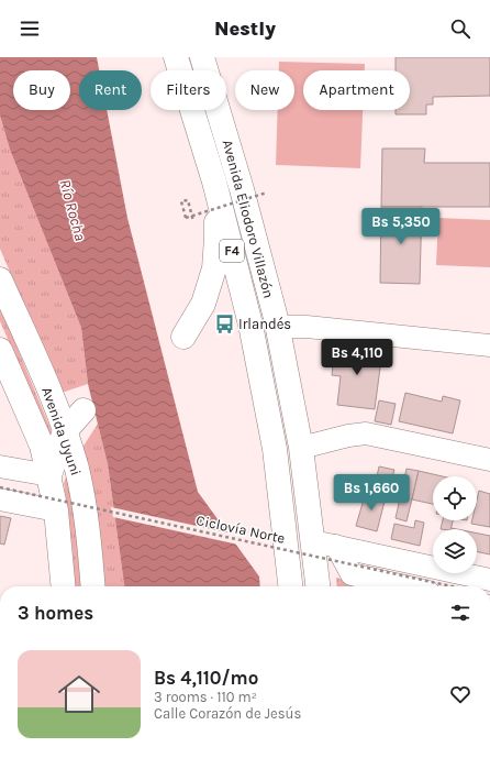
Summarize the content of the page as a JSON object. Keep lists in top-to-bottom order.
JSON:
{
  "streets": {
    "main road": ["Avenida Eliodoro Villazón", "F4", "Avenida Uyuni"],
    "path": ["Ciclovía Norte"]
  },
  "water": ["Río Rocha"],
  "places": {
    "bus stop": ["Irlandés"]
  },
  "page": {
    "header": "Nestly",
    "chip": [
      "Buy",
      "Rent",
      "Filters",
      "New",
      "Apartment"
    ],
    "price": ["Bs 5,350", "Bs 4,110", "Bs 1,660"],
    "heading": "3 homes",
    "list": [
      {
        "name": "Bs 4,110/mo",
        "note": "3 rooms · 110 m² · Calle Corazón de Jesús"
      }
    ]
  }
}
